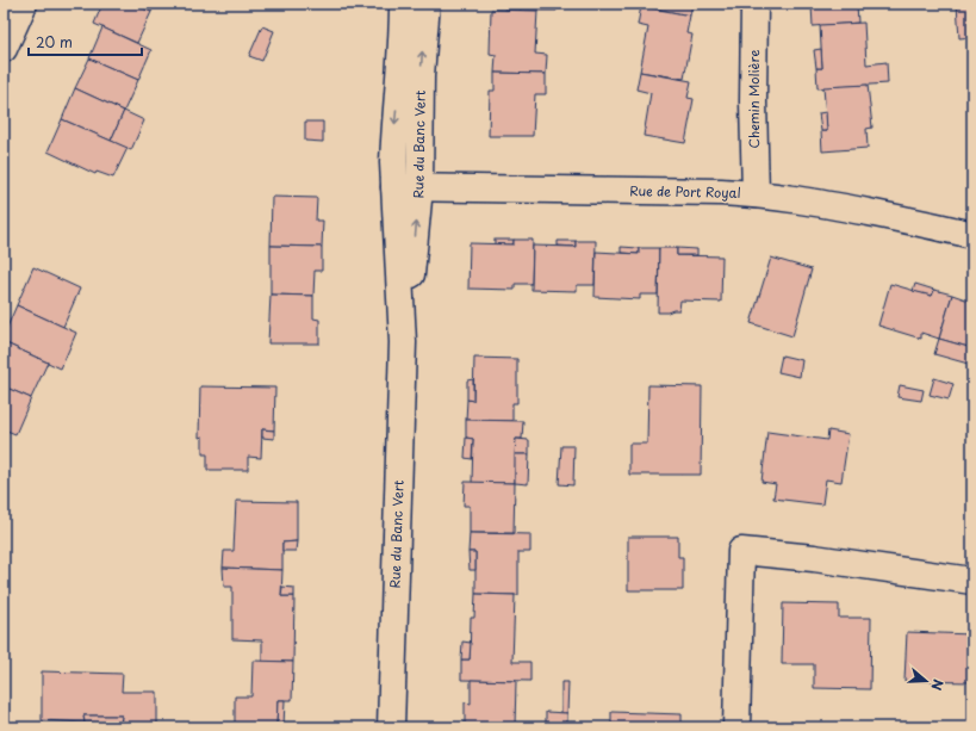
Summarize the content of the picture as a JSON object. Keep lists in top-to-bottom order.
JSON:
{
  "streets": {
    "street": ["Chemin Molière", "Rue du Banc Vert", "Rue de Port Royal"]
  },
  "crossings": [
    ["Chemin Molière", "Rue de Port Royal"],
    ["Rue du Banc Vert", "Rue de Port Royal"]
  ],
  "scale_bar": "20 m",
  "north": "right"
}
